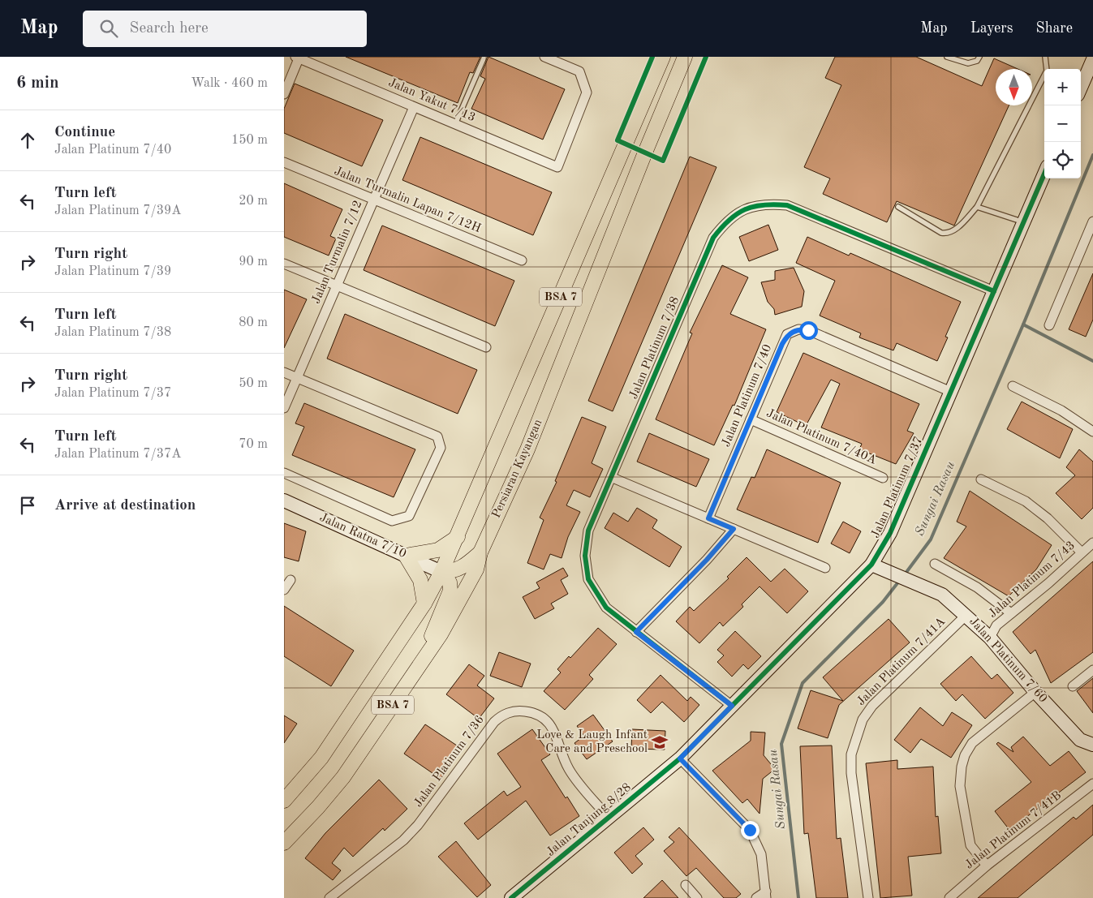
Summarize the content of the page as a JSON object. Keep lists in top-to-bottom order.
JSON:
{
  "streets": {
    "main road": ["BSA 7", "Persiaran Kayangan"],
    "street": [
      "Jalan Yakut 7/13",
      "Jalan Turmalin Lapan 7/12H",
      "Jalan Turmalin 7/12",
      "Jalan Platinum 7/38",
      "Jalan Platinum 7/40",
      "Jalan Platinum 7/40A",
      "Jalan Platinum 7/37",
      "Jalan Ratna 7/10",
      "Jalan Platinum 7/43",
      "Jalan Platinum 7/60",
      "Jalan Platinum 7/41A",
      "Jalan Platinum 7/36",
      "Jalan Tanjung 8/28",
      "Jalan Platinum 7/41B"
    ]
  },
  "crossings": [
    ["Jalan Yakut 7/13", "Jalan Turmalin 7/12"],
    ["Jalan Turmalin Lapan 7/12H", "Jalan Turmalin 7/12"],
    ["BSA 7", "Jalan Ratna 7/10"],
    ["Jalan Platinum 7/38", "Jalan Platinum 7/37"],
    ["Jalan Platinum 7/40", "Jalan Platinum 7/40A"],
    ["Jalan Platinum 7/40", "Jalan Platinum 7/37"],
    ["Jalan Platinum 7/37", "Jalan Platinum 7/60"],
    ["Jalan Platinum 7/37", "Jalan Tanjung 8/28"],
    ["Jalan Platinum 7/43", "Jalan Platinum 7/60"],
    ["Jalan Platinum 7/60", "Jalan Platinum 7/41A"],
    ["Jalan Platinum 7/36", "Jalan Tanjung 8/28"]
  ],
  "water": ["Sungai Rasau"],
  "places": {
    "school or university": ["Love & Laugh Infant Care and Preschool"]
  },
  "north": "bottom",
  "page": {
    "header": "Map",
    "search": "Search here",
    "nav": ["Map", "Layers", "Share"],
    "heading": ["6 min", "Walk · 460 m"],
    "map_buttons": ["+", "−"],
    "list": [
      ["Continue", "Jalan Platinum 7/40", "150 m"],
      ["Turn left", "Jalan Platinum 7/39A", "20 m"],
      ["Turn right", "Jalan Platinum 7/39", "90 m"],
      ["Turn left", "Jalan Platinum 7/38", "80 m"],
      ["Turn right", "Jalan Platinum 7/37", "50 m"],
      ["Turn left", "Jalan Platinum 7/37A", "70 m"],
      "Arrive at destination"
    ]
  }
}
